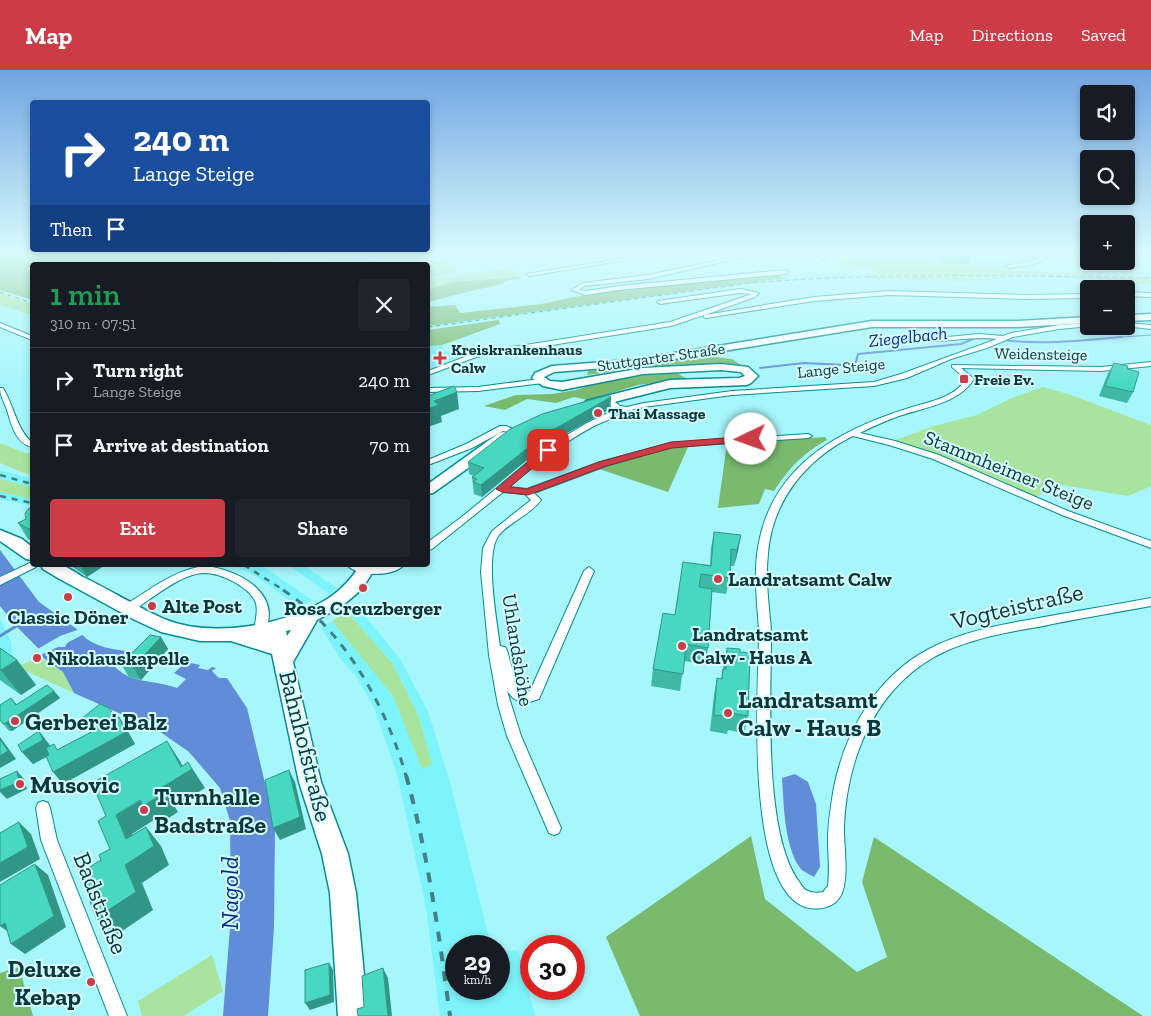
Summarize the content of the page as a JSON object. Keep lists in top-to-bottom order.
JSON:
{
  "streets": {
    "main road": ["Stuttgarter Straße", "Bahnhofstraße"],
    "street": [
      "Weidensteige",
      "Lange Steige",
      "Stammheimer Steige",
      "Vogteistraße",
      "Uhlandshöhe",
      "Badstraße"
    ]
  },
  "crossings": [
    ["Weidensteige", "Lange Steige"],
    ["Weidensteige", "Vogteistraße"],
    ["Stammheimer Steige", "Vogteistraße"]
  ],
  "water": ["Ziegelbach", "Nagold"],
  "places": {
    "health": ["Kreiskrankenhaus Calw"],
    "transit": ["Freie Ev."],
    "other": [
      "Thai Massage",
      "Landratsamt Calw",
      "Rosa Creuzberger",
      "Classic Döner",
      "Alte Post",
      "Landratsamt Calw - Haus A",
      "Nikolauskapelle",
      "Landratsamt Calw - Haus B",
      "Gerberei Balz",
      "Musovic",
      "Turnhalle Badstraße",
      "Deluxe Kebap"
    ]
  },
  "page": {
    "header": "Map",
    "nav": ["Map", "Directions", "Saved"],
    "map_buttons": ["+", "−"],
    "turn": ["240 m", "Lange Steige"],
    "then": "Then",
    "heading": ["1 min", "310 m · 07:51"],
    "list": [
      {
        "name": "Turn right",
        "note": "Lange Steige",
        "value": "240 m"
      },
      {
        "name": "Arrive at destination",
        "value": "70 m"
      }
    ],
    "buttons": ["Exit", "Share"],
    "speed": "29 km/h",
    "limit": "30"
  }
}
